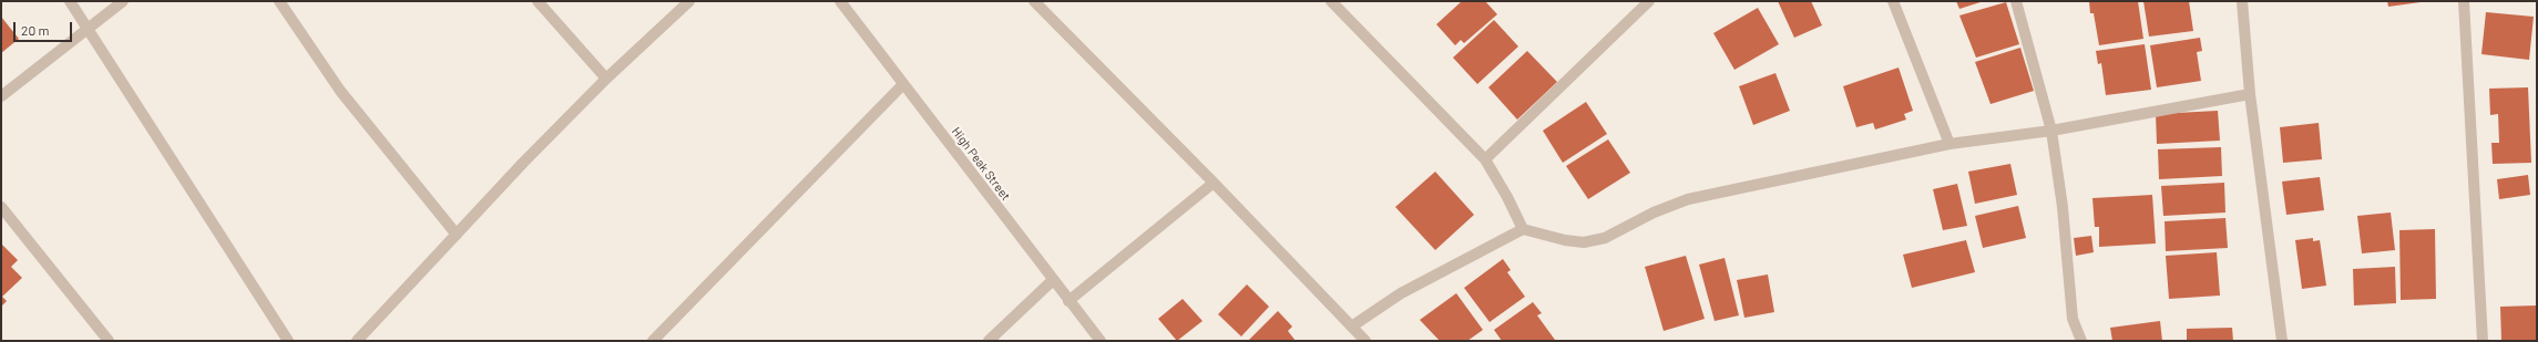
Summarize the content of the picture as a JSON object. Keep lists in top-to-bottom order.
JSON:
{
  "streets": {
    "street": ["High Peak Street"]
  },
  "scale_bar": "20 m"
}
